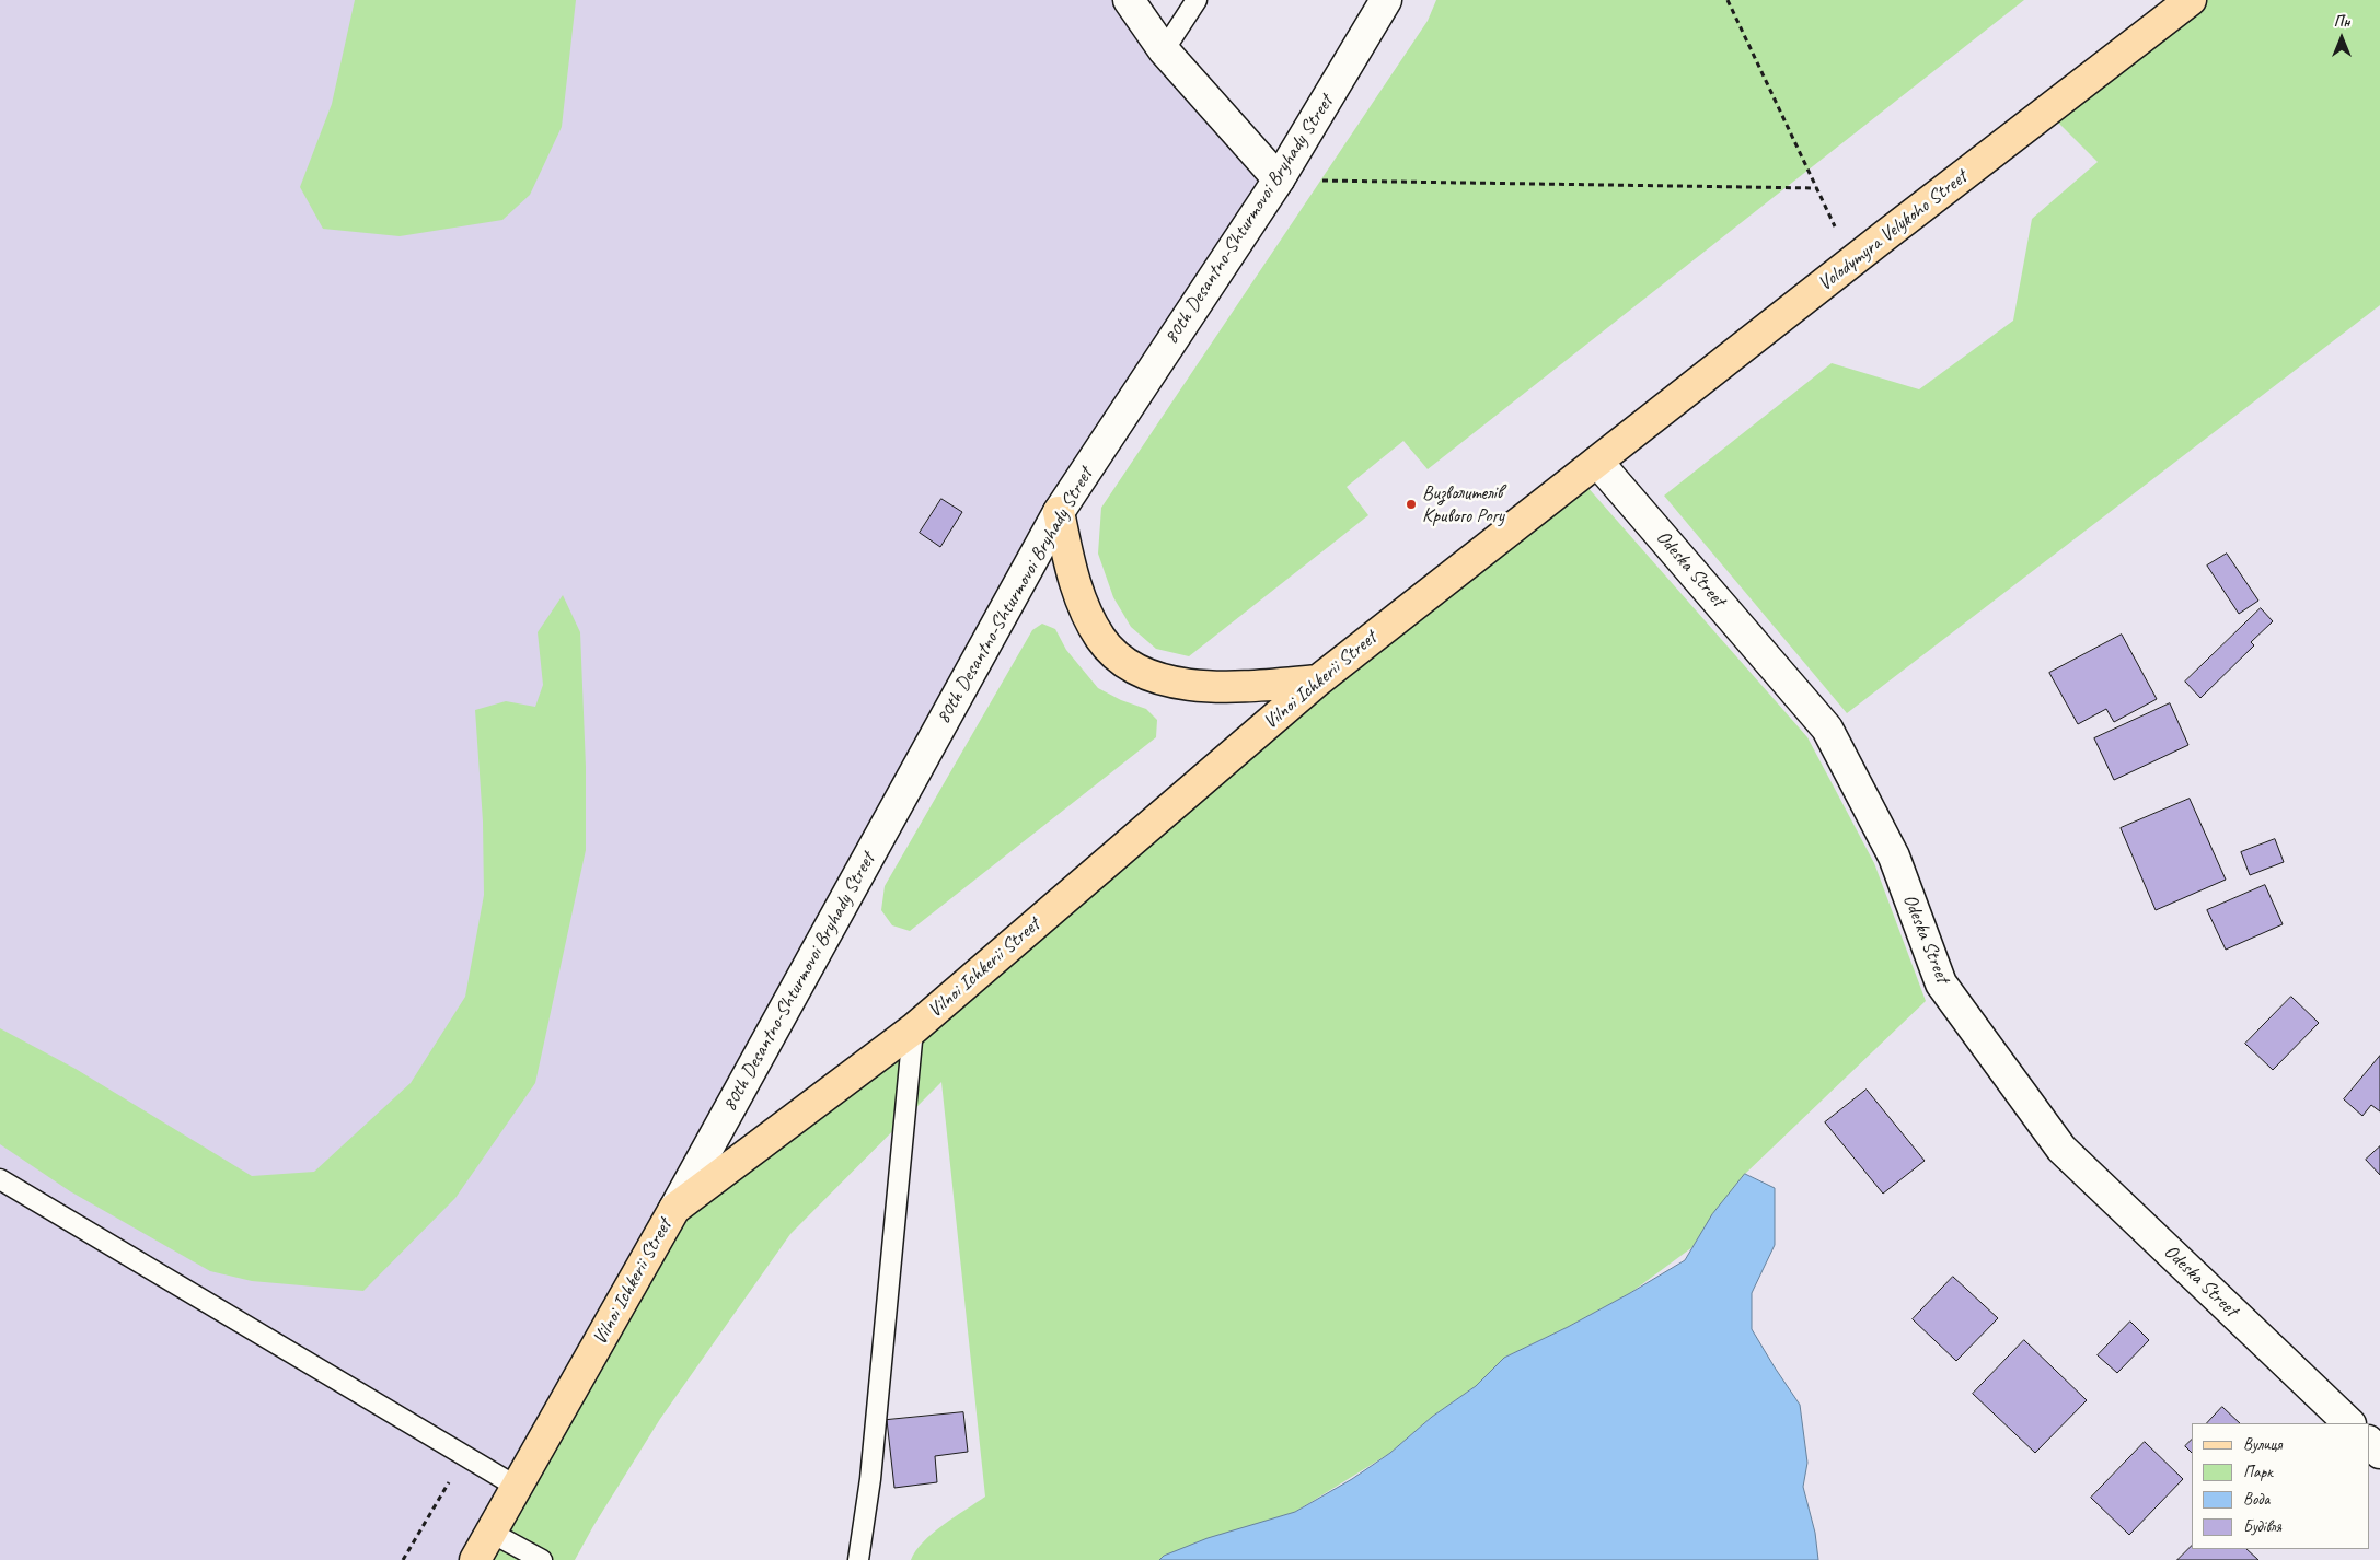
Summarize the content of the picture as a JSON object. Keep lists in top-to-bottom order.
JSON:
{
  "streets": {
    "main road": ["Volodymyra Velykoho Street", "Vilnoi Ichkerii Street"],
    "street": ["80th Desantno-Shturmovoi Bryhady Street", "Odeska Street"]
  },
  "crossings": [
    ["80th Desantno-Shturmovoi Bryhady Street", "Vilnoi Ichkerii Street"],
    ["Volodymyra Velykoho Street", "Odeska Street"],
    ["Volodymyra Velykoho Street", "Vilnoi Ichkerii Street"],
    ["Odeska Street", "Vilnoi Ichkerii Street"]
  ],
  "places": ["Визволителів Кривого Рогу"],
  "legend": [
    "Вулиця",
    "Парк",
    "Вода",
    "Будівля"
  ],
  "north": "top"
}
